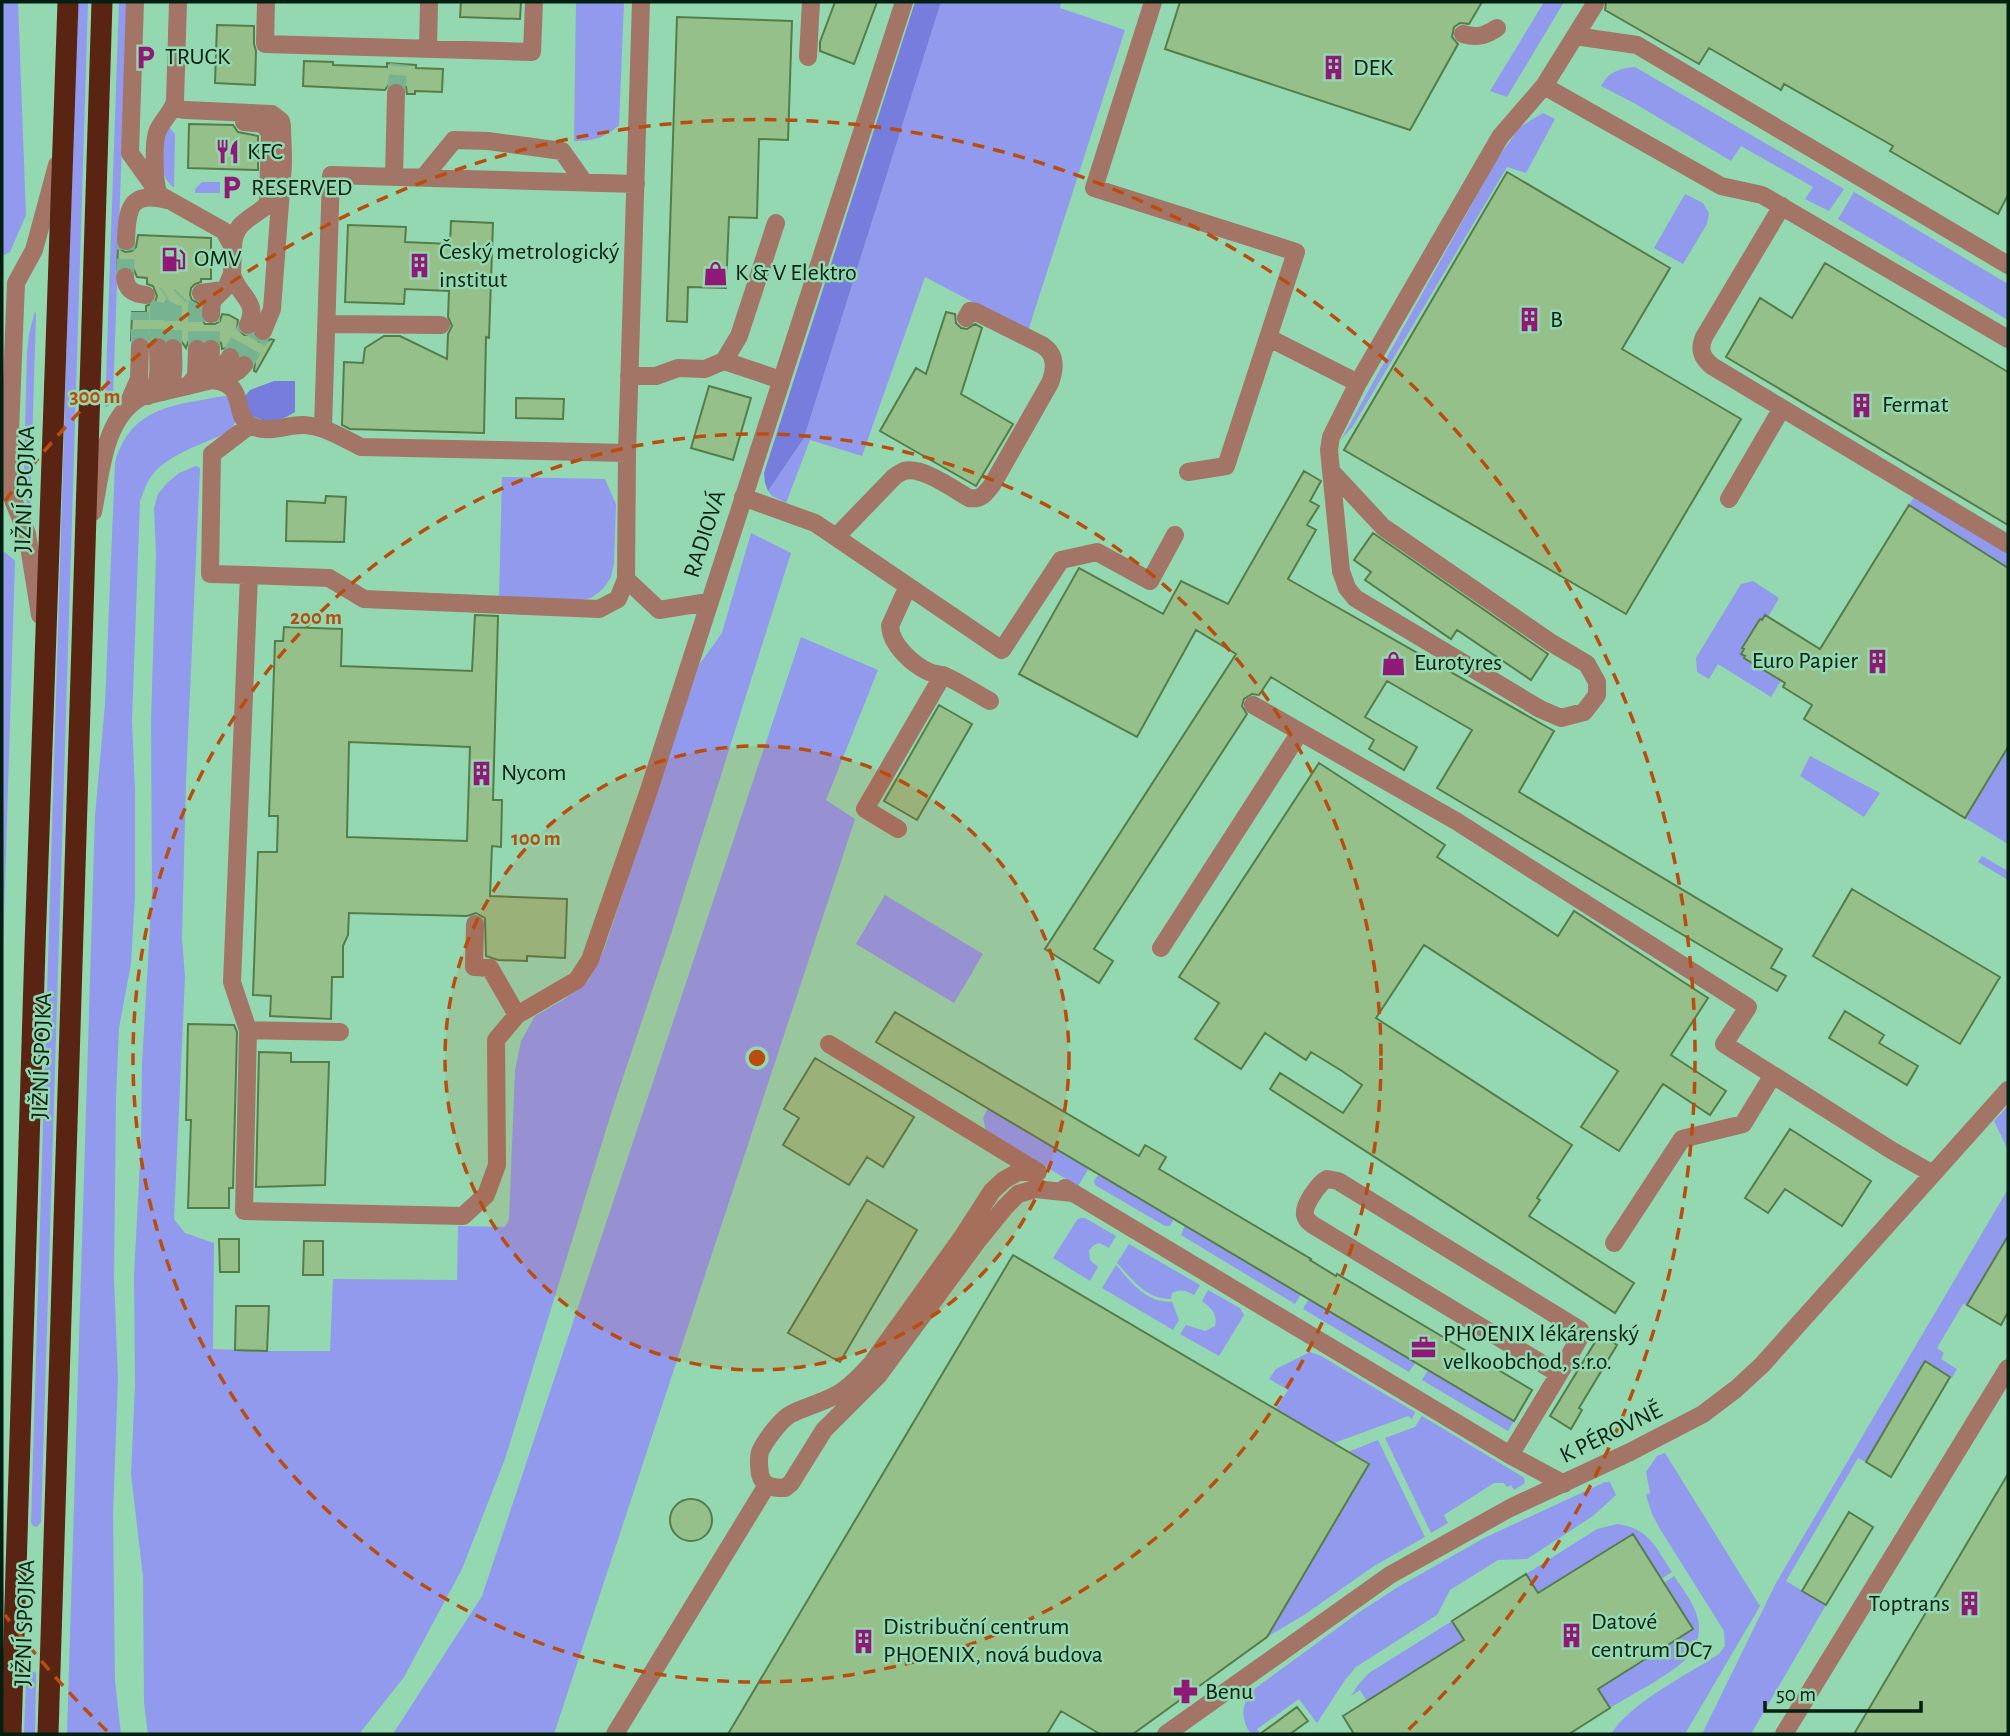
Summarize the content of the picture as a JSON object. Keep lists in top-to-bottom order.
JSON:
{
  "streets": {
    "highway": ["JIŽNÍ SPOJKA"],
    "street": ["RADIOVÁ", "K PÉROVNĚ"]
  },
  "places": {
    "parking": ["TRUCK", "RESERVED"],
    "building": [
      "DEK",
      "Český metrologický institut",
      "B",
      "Fermat",
      "Euro Papier",
      "Nycom",
      "Toptrans",
      "Datové centrum DC7",
      "Distribuční centrum PHOENIX, nová budova"
    ],
    "restaurant": ["KFC"],
    "fuel station": ["OMV"],
    "shop": ["K & V Elektro", "Eurotyres"],
    "office": ["PHOENIX lékárenský velkoobchod, s.r.o."],
    "pharmacy": ["Benu"]
  },
  "scale_bar": "50 m",
  "rings": ["300 m", "200 m", "100 m"]
}
